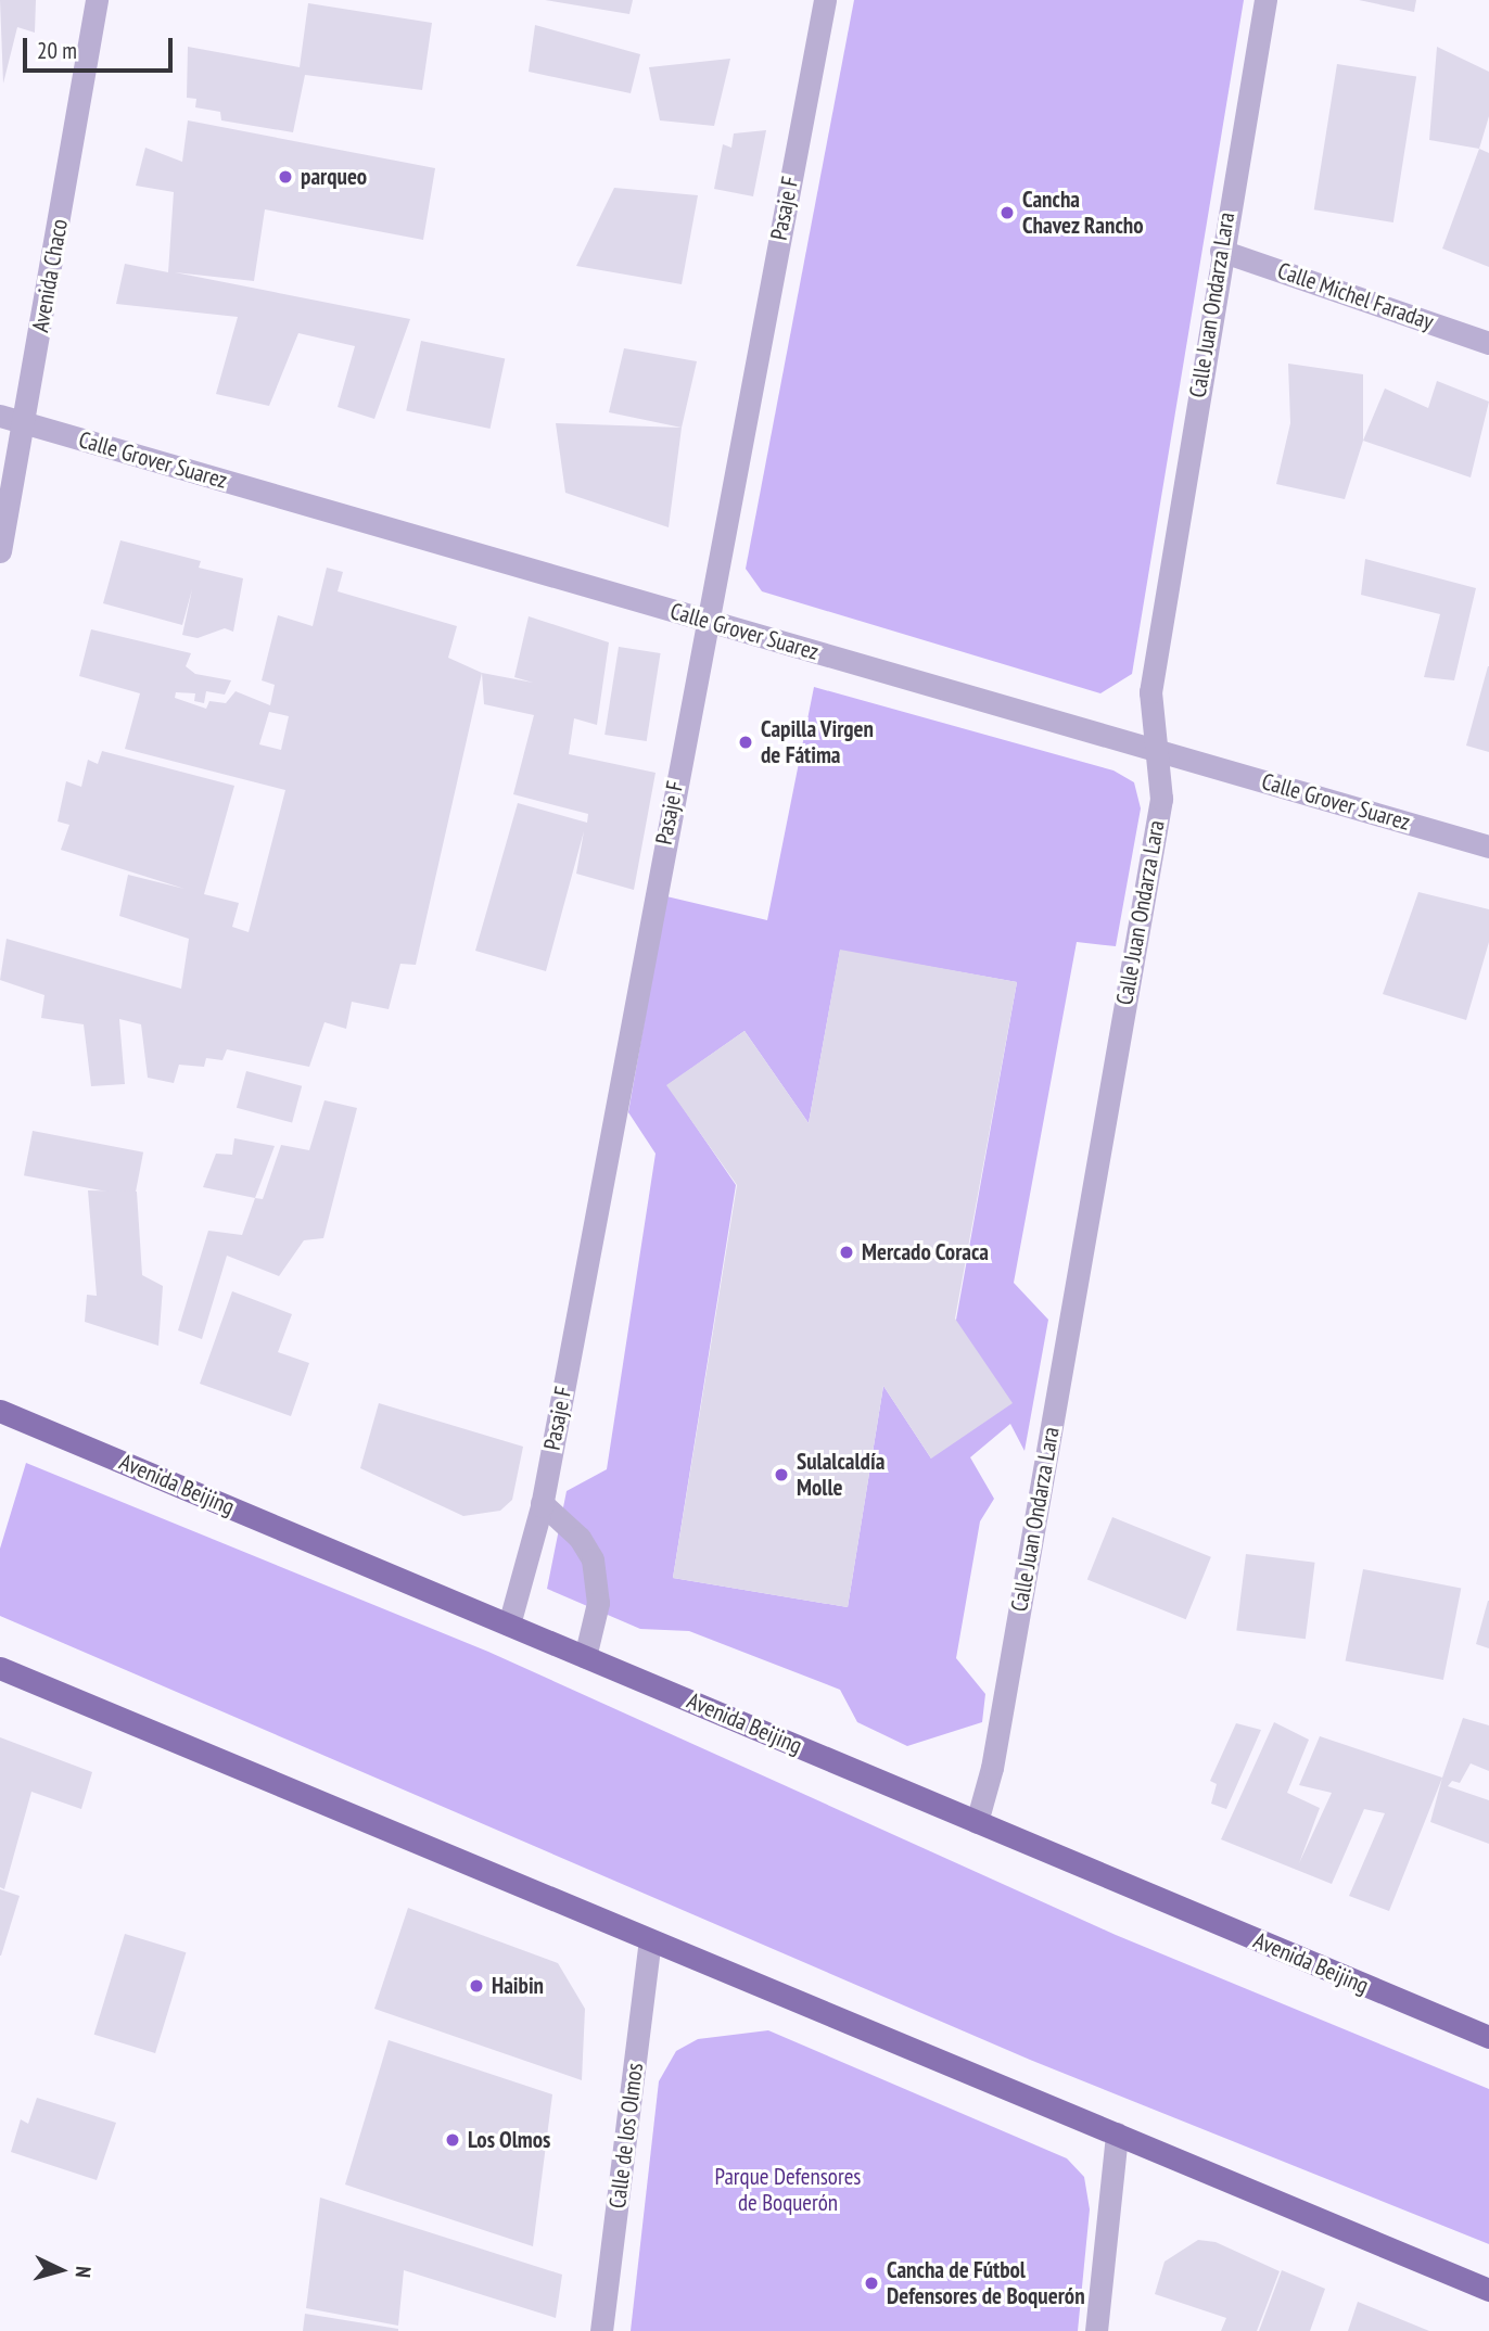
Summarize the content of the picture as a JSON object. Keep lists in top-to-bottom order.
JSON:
{
  "streets": {
    "main road": ["Avenida Beijing"],
    "street": [
      "Pasaje F",
      "Avenida Chaco",
      "Calle Michel Faraday",
      "Calle Juan Ondarza Lara",
      "Calle Grover Suarez",
      "Calle de los Olmos"
    ]
  },
  "crossings": [
    ["Pasaje F", "Calle Grover Suarez"],
    ["Pasaje F", "Avenida Beijing"],
    ["Avenida Chaco", "Calle Grover Suarez"],
    ["Calle Michel Faraday", "Calle Juan Ondarza Lara"],
    ["Calle Juan Ondarza Lara", "Calle Grover Suarez"],
    ["Calle Juan Ondarza Lara", "Avenida Beijing"]
  ],
  "parks": ["Parque Defensores de Boquerón"],
  "places": [
    "parqueo",
    "Cancha Chavez Rancho",
    "Capilla Virgen de Fátima",
    "Mercado Coraca",
    "Sulalcaldía Molle",
    "Haibin",
    "Los Olmos",
    "Cancha de Fútbol Defensores de Boquerón"
  ],
  "scale_bar": "20 m",
  "north": "right"
}
